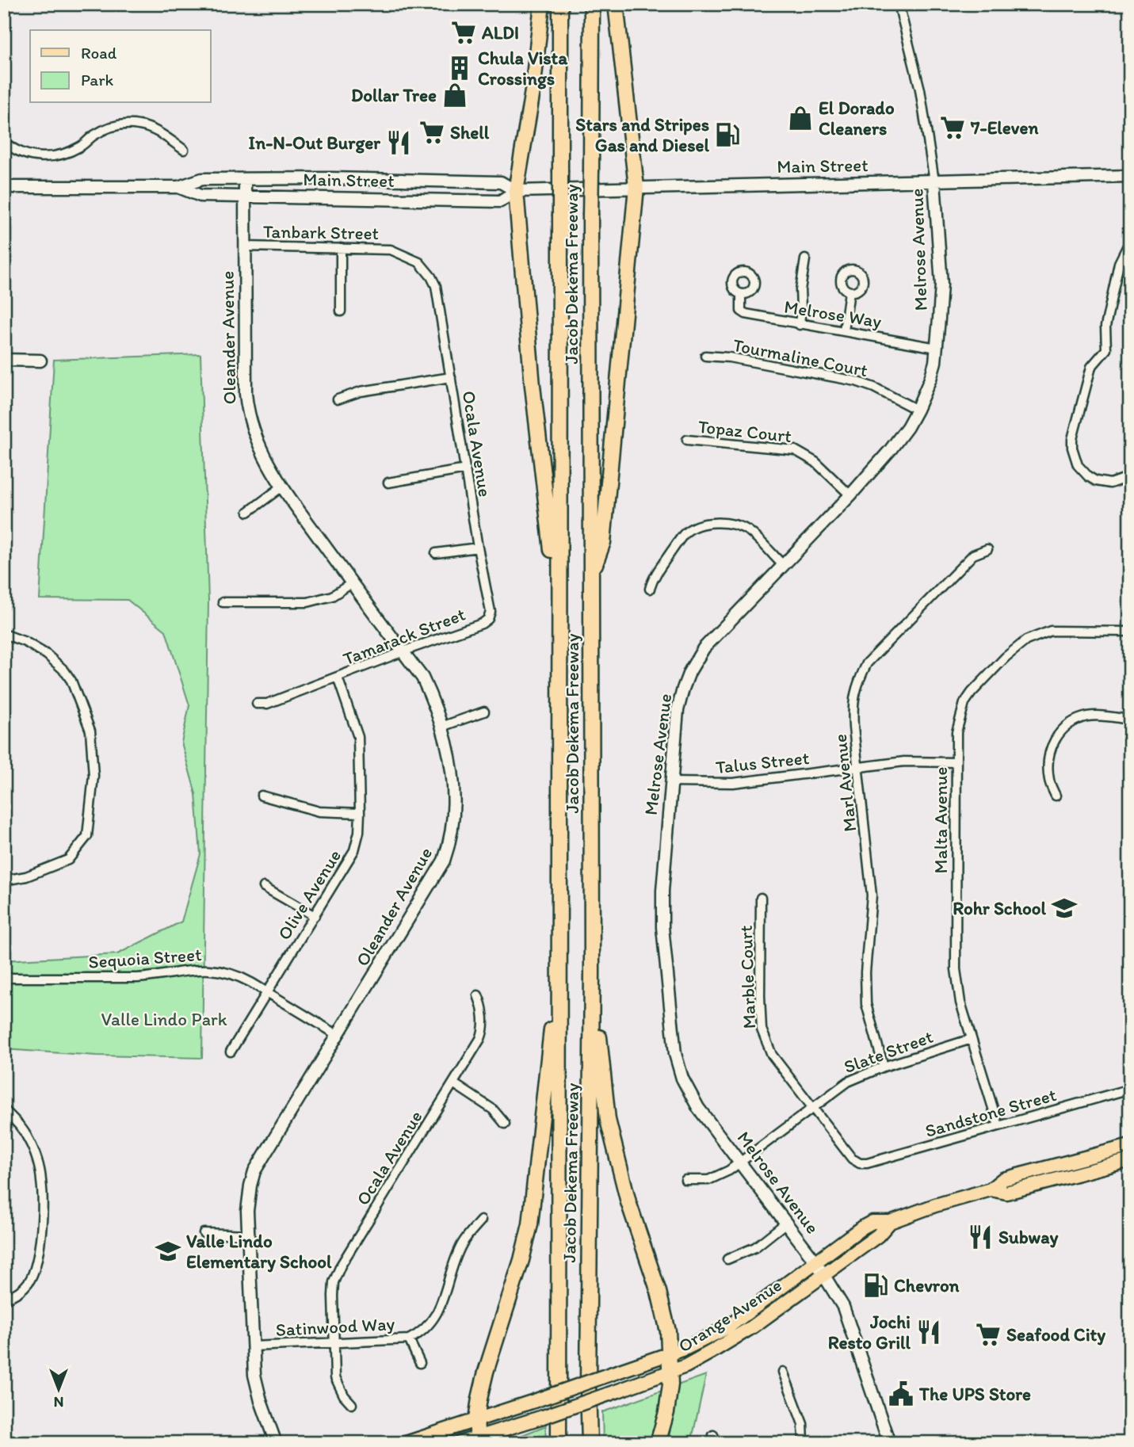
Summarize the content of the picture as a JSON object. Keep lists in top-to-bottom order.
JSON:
{
  "streets": {
    "highway": ["Jacob Dekema Freeway"],
    "main road": ["Orange Avenue"],
    "street": [
      "Main Street",
      "Tanbark Street",
      "Melrose Avenue",
      "Melrose Way",
      "Oleander Avenue",
      "Tourmaline Court",
      "Topaz Court",
      "Ocala Avenue",
      "Tamarack Street",
      "Talus Street",
      "Marl Avenue",
      "Malta Avenue",
      "Olive Avenue",
      "Sequoia Street",
      "Marble Court",
      "Slate Street",
      "Sandstone Street",
      "Satinwood Way"
    ]
  },
  "crossings": [
    ["Main Street", "Melrose Avenue"],
    ["Main Street", "Oleander Avenue"],
    ["Tanbark Street", "Oleander Avenue"],
    ["Tanbark Street", "Ocala Avenue"],
    ["Melrose Avenue", "Melrose Way"],
    ["Melrose Avenue", "Tourmaline Court"],
    ["Melrose Avenue", "Topaz Court"],
    ["Melrose Avenue", "Talus Street"],
    ["Melrose Avenue", "Slate Street"],
    ["Melrose Avenue", "Orange Avenue"],
    ["Oleander Avenue", "Tamarack Street"],
    ["Oleander Avenue", "Sequoia Street"],
    ["Oleander Avenue", "Satinwood Way"],
    ["Ocala Avenue", "Tamarack Street"],
    ["Ocala Avenue", "Satinwood Way"],
    ["Tamarack Street", "Olive Avenue"],
    ["Talus Street", "Marl Avenue"],
    ["Talus Street", "Malta Avenue"],
    ["Marl Avenue", "Slate Street"],
    ["Malta Avenue", "Slate Street"],
    ["Malta Avenue", "Sandstone Street"],
    ["Olive Avenue", "Sequoia Street"],
    ["Marble Court", "Slate Street"],
    ["Marble Court", "Sandstone Street"]
  ],
  "parks": ["Valle Lindo Park"],
  "places": {
    "supermarket": [
      "ALDI",
      "7-Eleven",
      "Shell",
      "Seafood City"
    ],
    "building": ["Chula Vista Crossings"],
    "shop": ["Dollar Tree", "El Dorado Cleaners"],
    "fuel station": ["Stars and Stripes Gas and Diesel", "Chevron"],
    "restaurant": ["In-N-Out Burger", "Subway", "Jochi Resto Grill"],
    "school or university": ["Rohr School", "Valle Lindo Elementary School"],
    "public building": ["The UPS Store"]
  },
  "legend": ["Road", "Park"],
  "north": "bottom"
}
